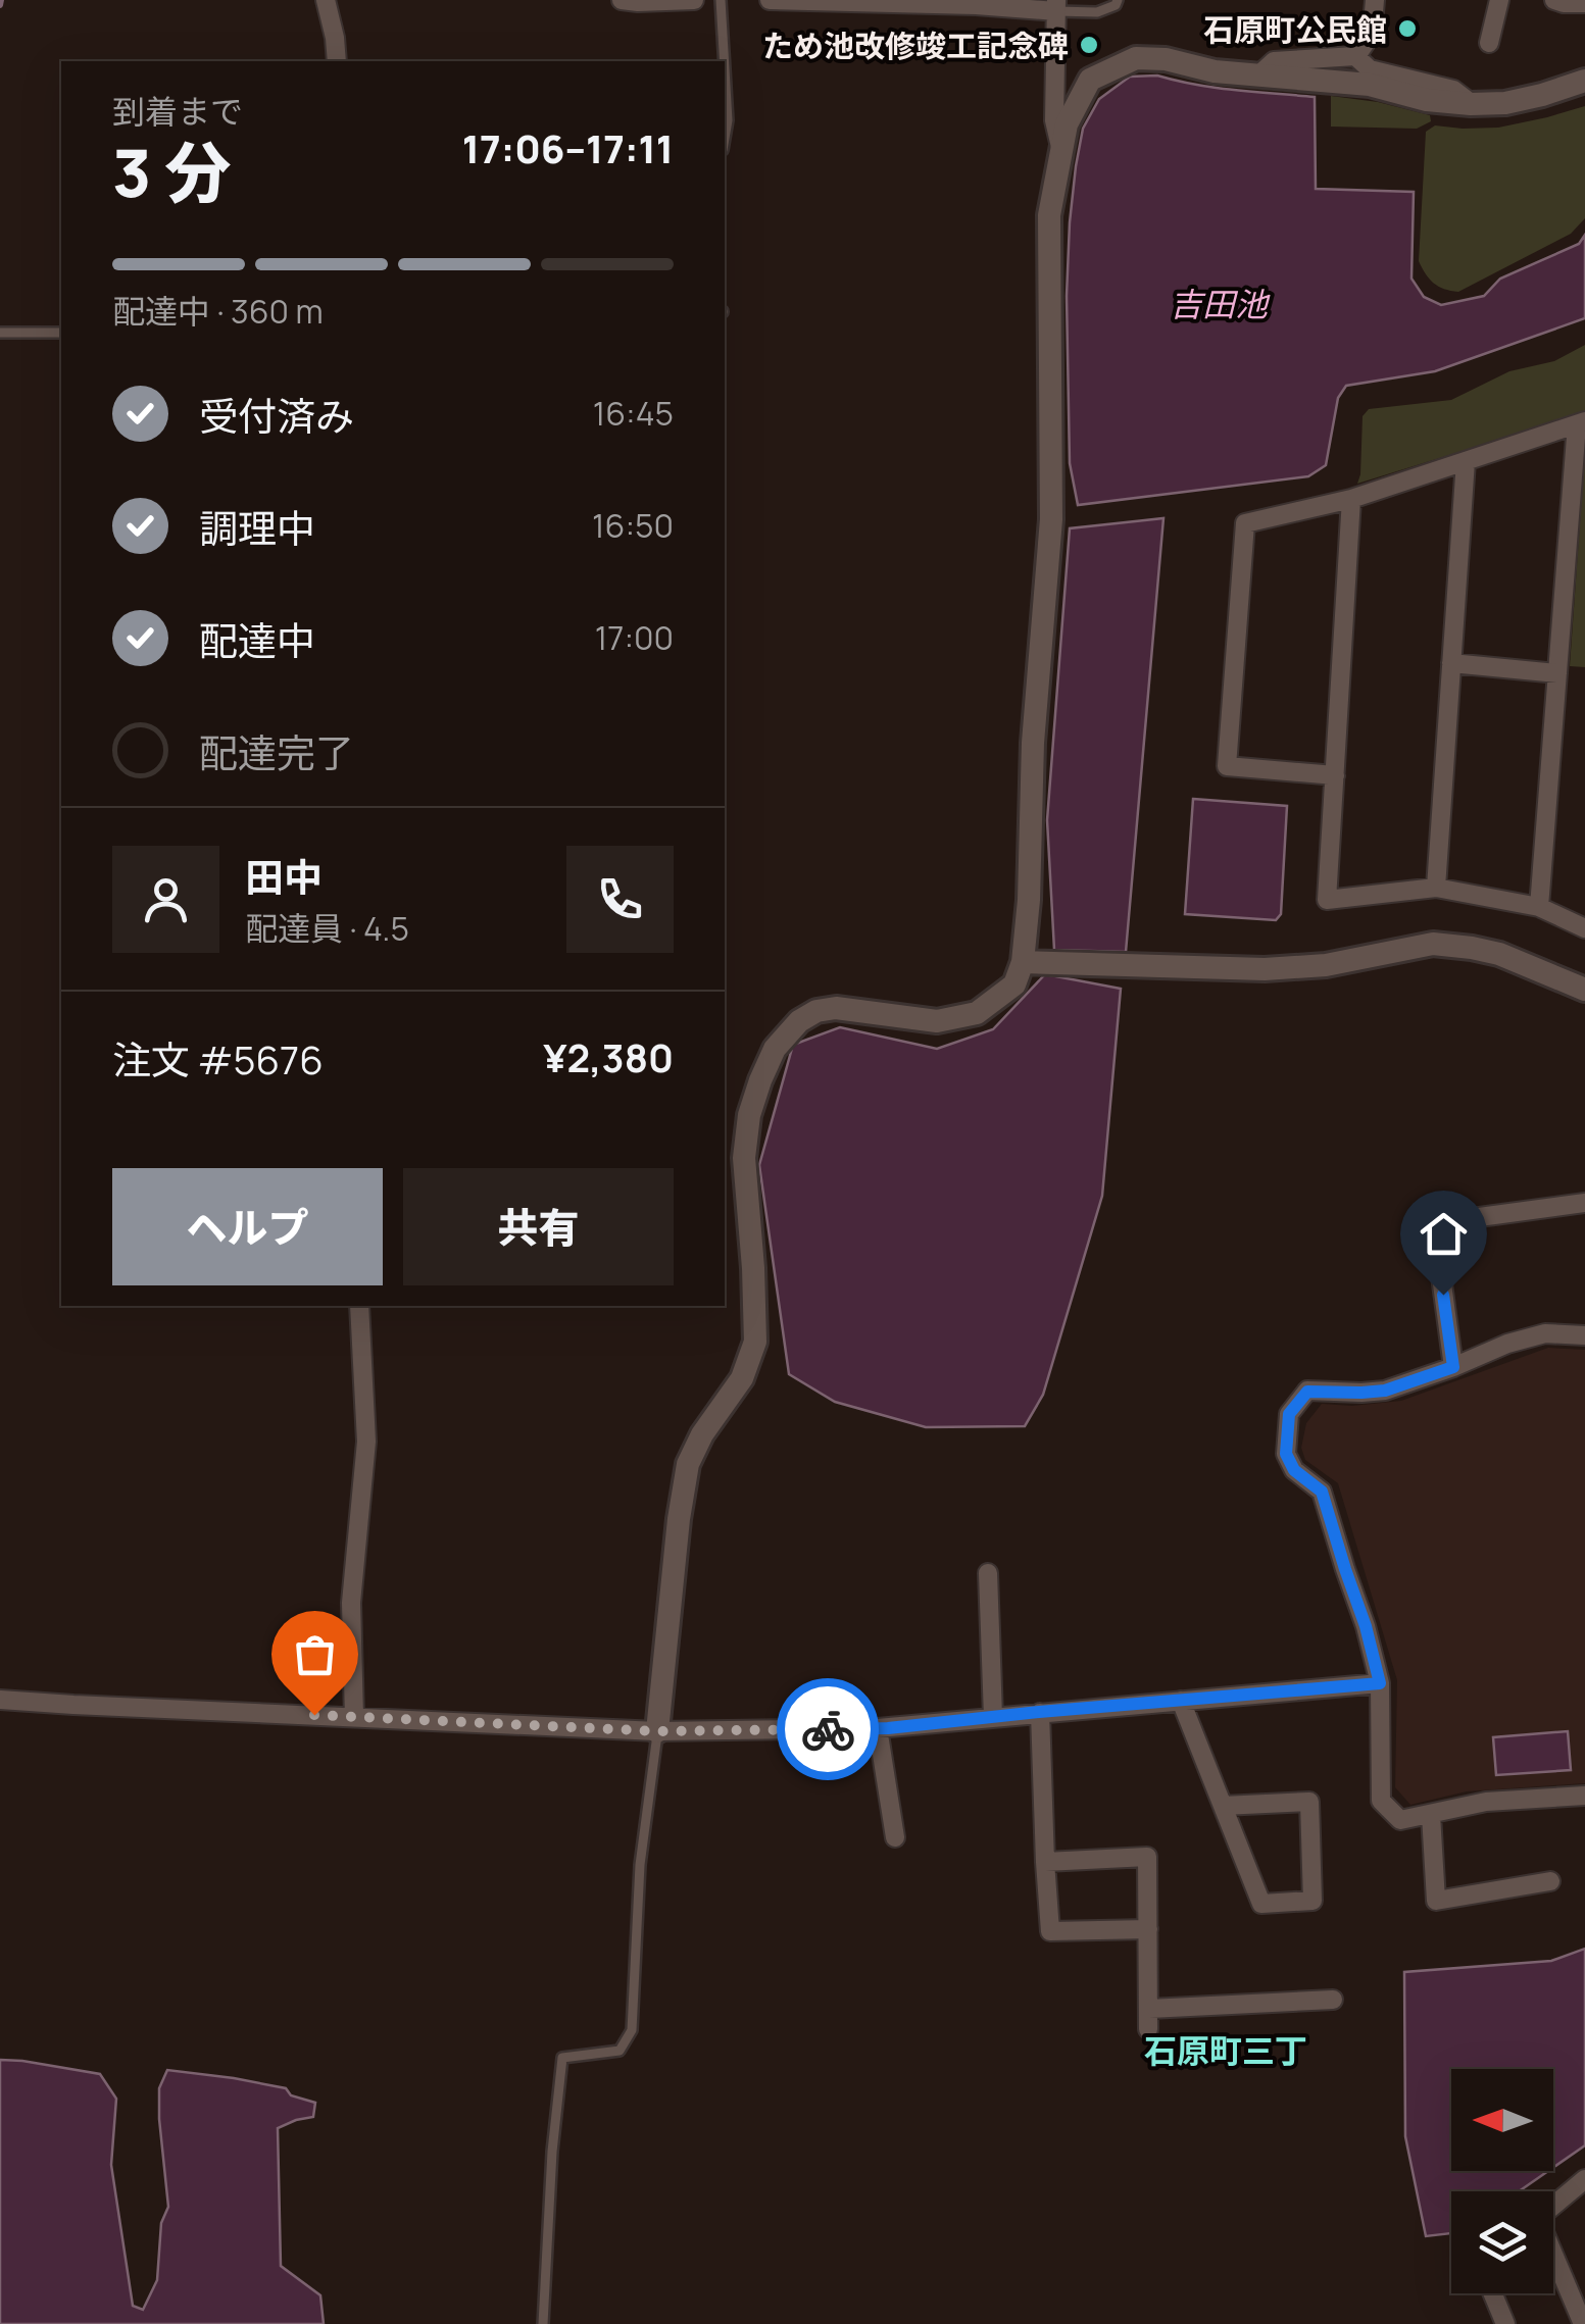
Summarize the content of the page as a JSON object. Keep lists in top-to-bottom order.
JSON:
{
  "districts": ["石原町三丁"],
  "water": ["吉田池"],
  "places": ["石原町公民館", "ため池改修竣工記念碑"],
  "north": "left",
  "page": {
    "heading": ["3 分", "到着まで", "17:06–17:11"],
    "panel": [
      "田中",
      "配達員 · 4.5",
      "注文 #5676",
      "¥2,380"
    ],
    "bar": "配達中 · 360 m",
    "list": [
      ["受付済み", "16:45"],
      ["調理中", "16:50"],
      ["配達中", "17:00"],
      "配達完了"
    ],
    "buttons": ["ヘルプ", "共有"]
  }
}
